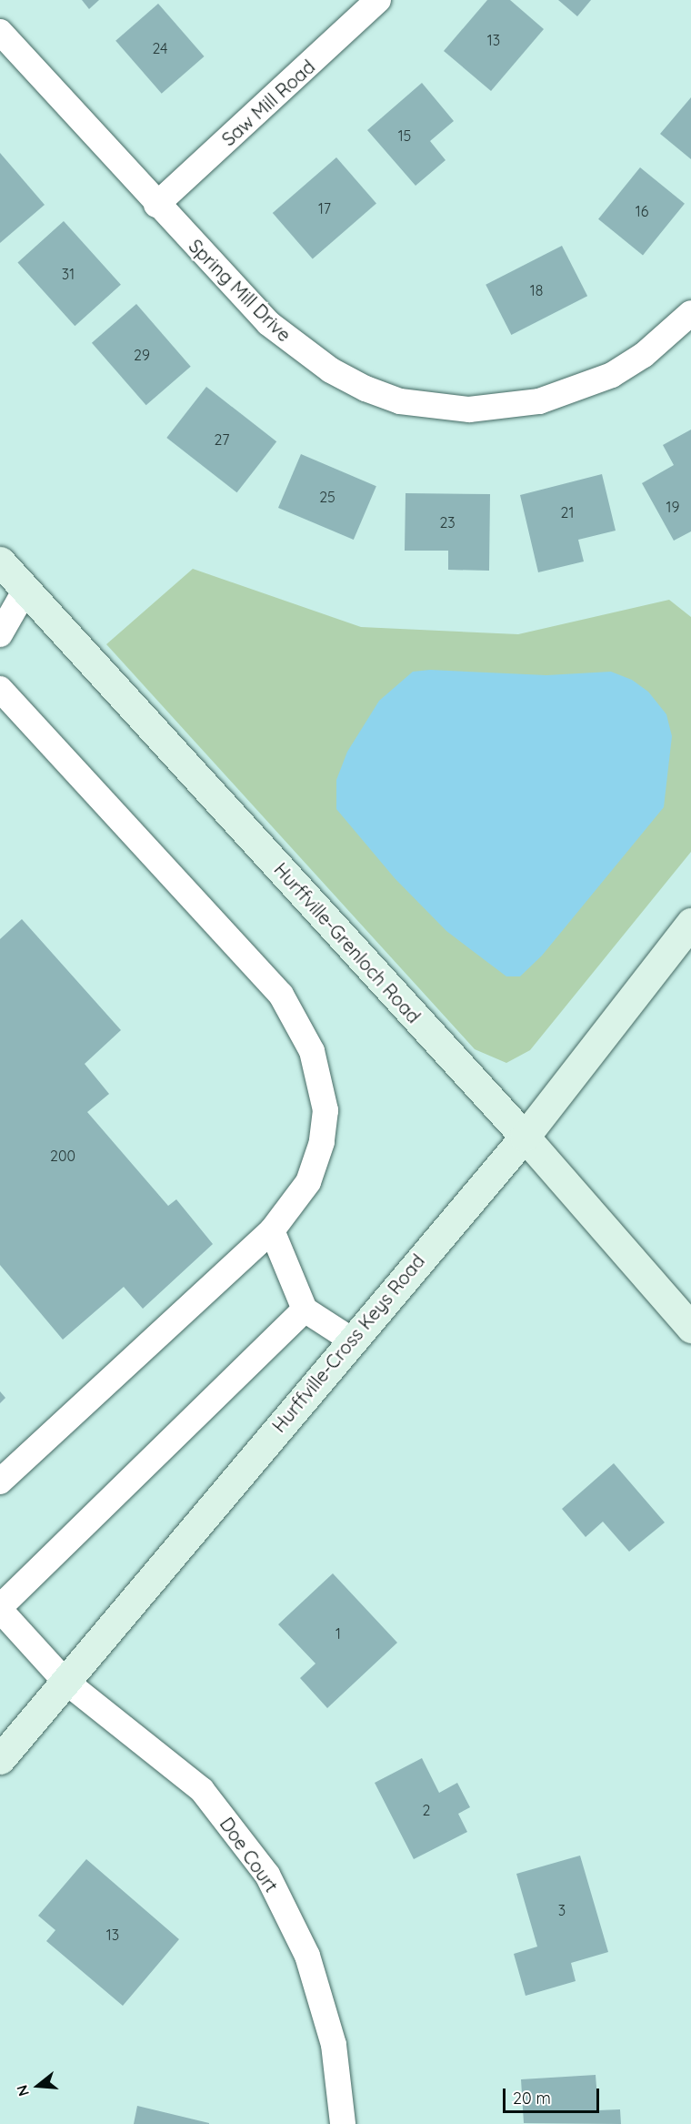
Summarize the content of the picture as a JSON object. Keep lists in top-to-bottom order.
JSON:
{
  "streets": {
    "main road": ["Hurffville-Grenloch Road", "Hurffville-Cross Keys Road"],
    "street": ["Saw Mill Road", "Spring Mill Drive", "Doe Court"]
  },
  "crossings": [
    ["Saw Mill Road", "Spring Mill Drive"],
    ["Hurffville-Grenloch Road", "Hurffville-Cross Keys Road"],
    ["Hurffville-Cross Keys Road", "Doe Court"]
  ],
  "house_numbers": [
    "13",
    "24",
    "15",
    "17",
    "16",
    "31",
    "18",
    "29",
    "27",
    "25",
    "19",
    "21",
    "23",
    "200",
    "1",
    "2",
    "3",
    "13"
  ],
  "scale_bar": "20 m",
  "north": "left"
}
